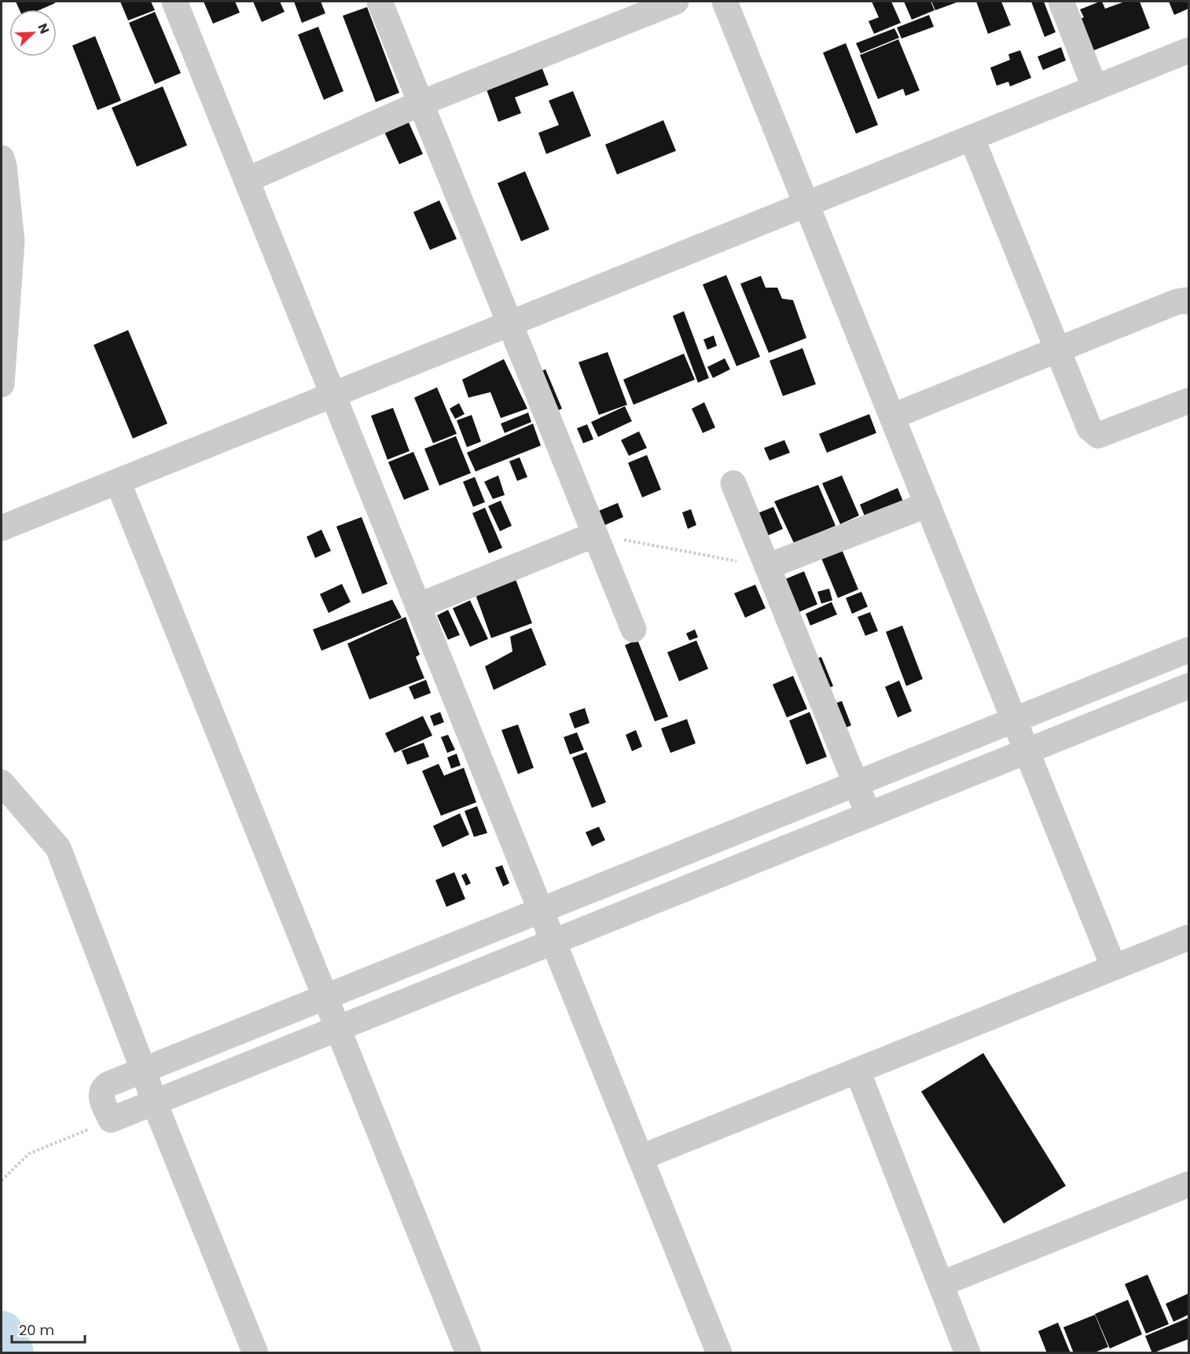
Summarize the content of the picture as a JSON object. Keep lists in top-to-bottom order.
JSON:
{
  "scale_bar": "20 m",
  "north": "top right"
}
